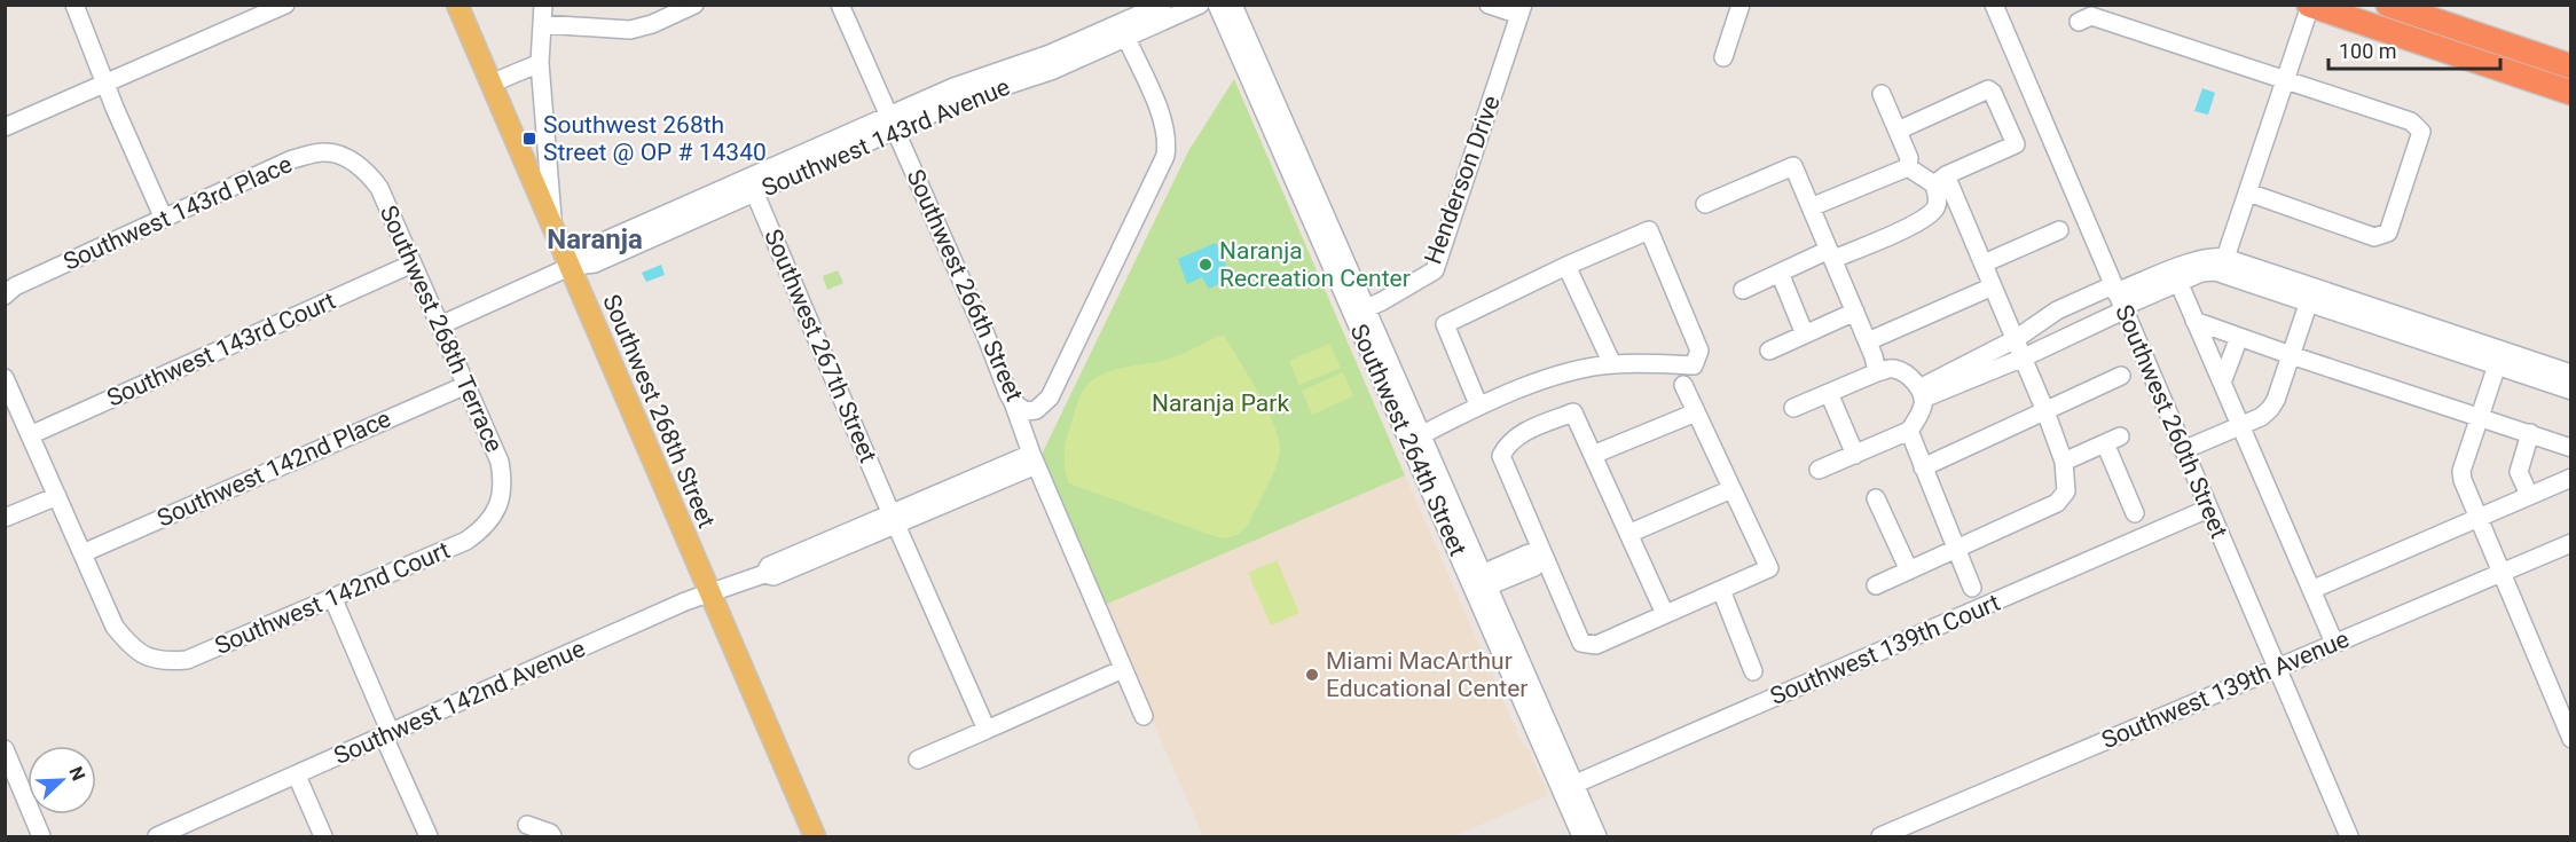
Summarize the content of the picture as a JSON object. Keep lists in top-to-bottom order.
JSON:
{
  "streets": {
    "main road": ["Southwest 268th Street"],
    "street": [
      "Southwest 143rd Avenue",
      "Henderson Drive",
      "Southwest 143rd Place",
      "Southwest 266th Street",
      "Southwest 268th Terrace",
      "Southwest 267th Street",
      "Southwest 143rd Court",
      "Southwest 260th Street",
      "Southwest 264th Street",
      "Southwest 142nd Place",
      "Southwest 142nd Court",
      "Southwest 139th Court",
      "Southwest 139th Avenue",
      "Southwest 142nd Avenue"
    ]
  },
  "crossings": [
    ["Southwest 143rd Avenue", "Southwest 266th Street"],
    ["Southwest 143rd Avenue", "Southwest 268th Terrace"],
    ["Southwest 143rd Avenue", "Southwest 267th Street"],
    ["Southwest 143rd Avenue", "Southwest 268th Street"],
    ["Henderson Drive", "Southwest 264th Street"],
    ["Southwest 143rd Place", "Southwest 268th Terrace"],
    ["Southwest 268th Terrace", "Southwest 143rd Court"],
    ["Southwest 268th Terrace", "Southwest 142nd Place"],
    ["Southwest 268th Terrace", "Southwest 142nd Court"],
    ["Southwest 267th Street", "Southwest 142nd Avenue"],
    ["Southwest 268th Street", "Southwest 142nd Avenue"],
    ["Southwest 260th Street", "Southwest 139th Court"],
    ["Southwest 260th Street", "Southwest 139th Avenue"],
    ["Southwest 264th Street", "Southwest 139th Court"],
    ["Southwest 142nd Place", "Southwest 142nd Court"]
  ],
  "districts": ["Naranja"],
  "parks": ["Naranja Park"],
  "places": {
    "transit": ["Southwest 268th Street @ OP # 14340"],
    "other": ["Naranja Recreation Center", "Miami MacArthur Educational Center"]
  },
  "scale_bar": "100 m",
  "north": "top right"
}
